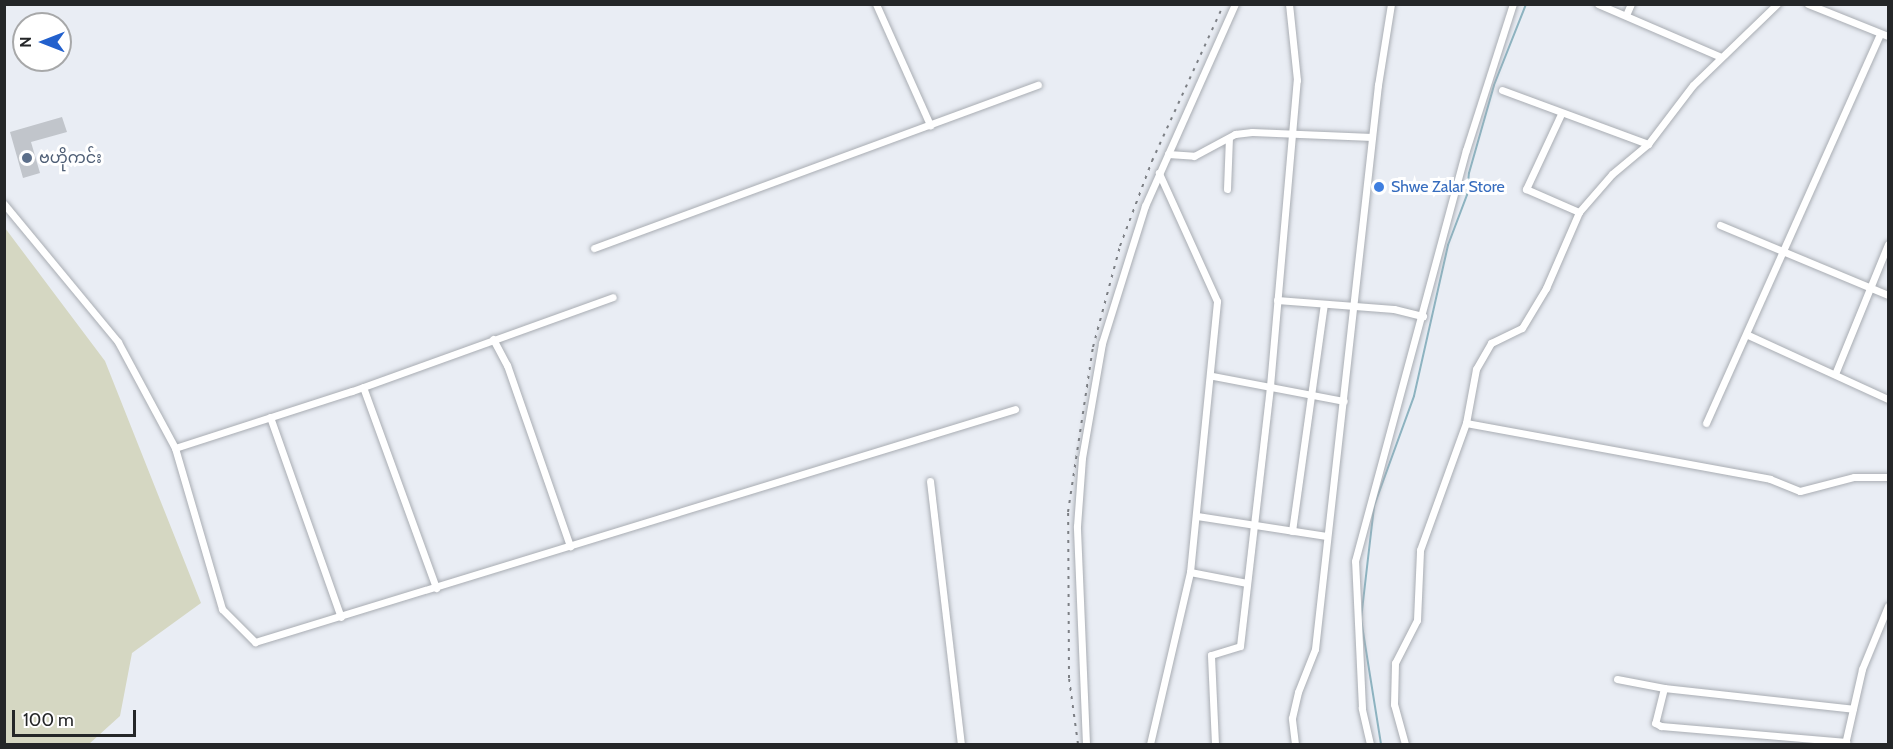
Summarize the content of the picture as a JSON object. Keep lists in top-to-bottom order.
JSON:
{
  "places": ["ဗဟိုကင်း", "Shwe Zalar Store"],
  "scale_bar": "100 m",
  "north": "left"
}
